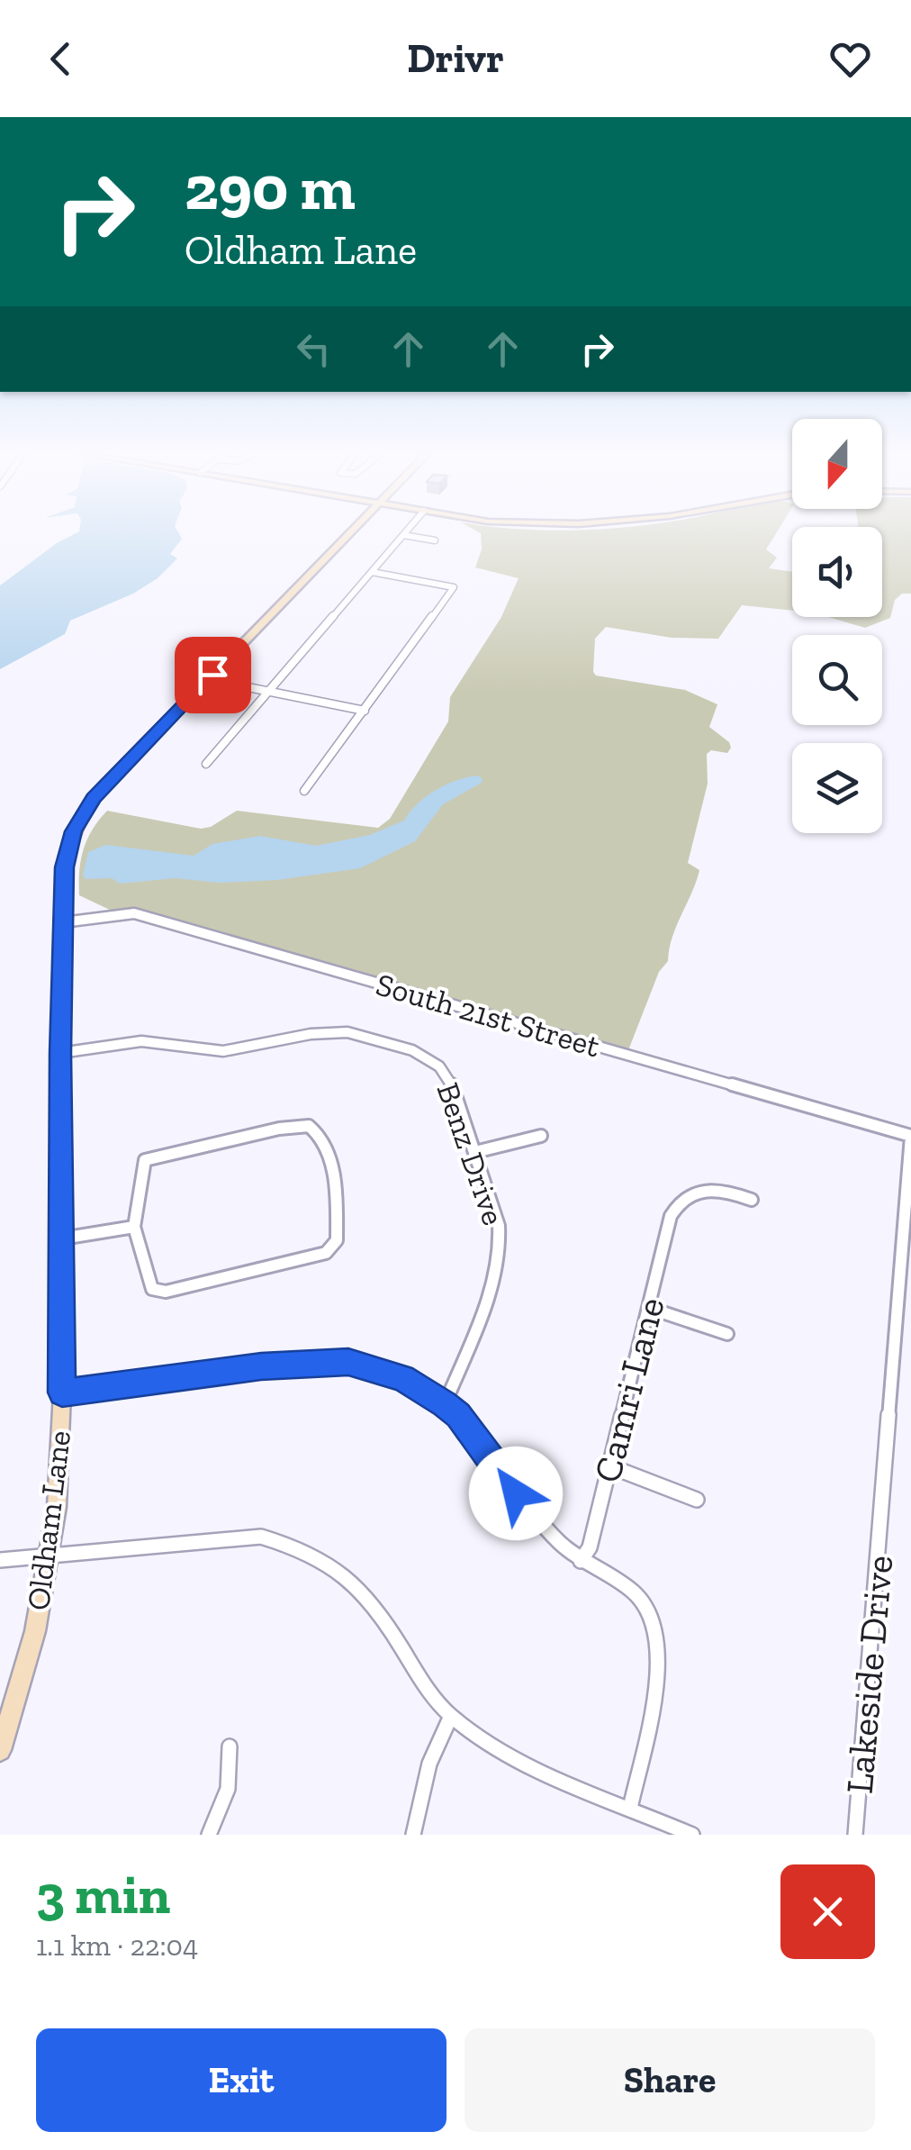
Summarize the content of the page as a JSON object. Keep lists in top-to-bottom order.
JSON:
{
  "streets": {
    "main road": ["Oldham Lane"],
    "street": [
      "South 21st Street",
      "Benz Drive",
      "Camri Lane",
      "Lakeside Drive"
    ]
  },
  "crossings": [
    ["South 21st Street", "Oldham Lane"],
    ["South 21st Street", "Lakeside Drive"],
    ["Benz Drive", "Oldham Lane"]
  ],
  "north": "bottom",
  "page": {
    "header": "Drivr",
    "turn": ["290 m", "Oldham Lane"],
    "heading": ["3 min", "1.1 km · 22:04"],
    "buttons": ["Exit", "Share"]
  }
}
